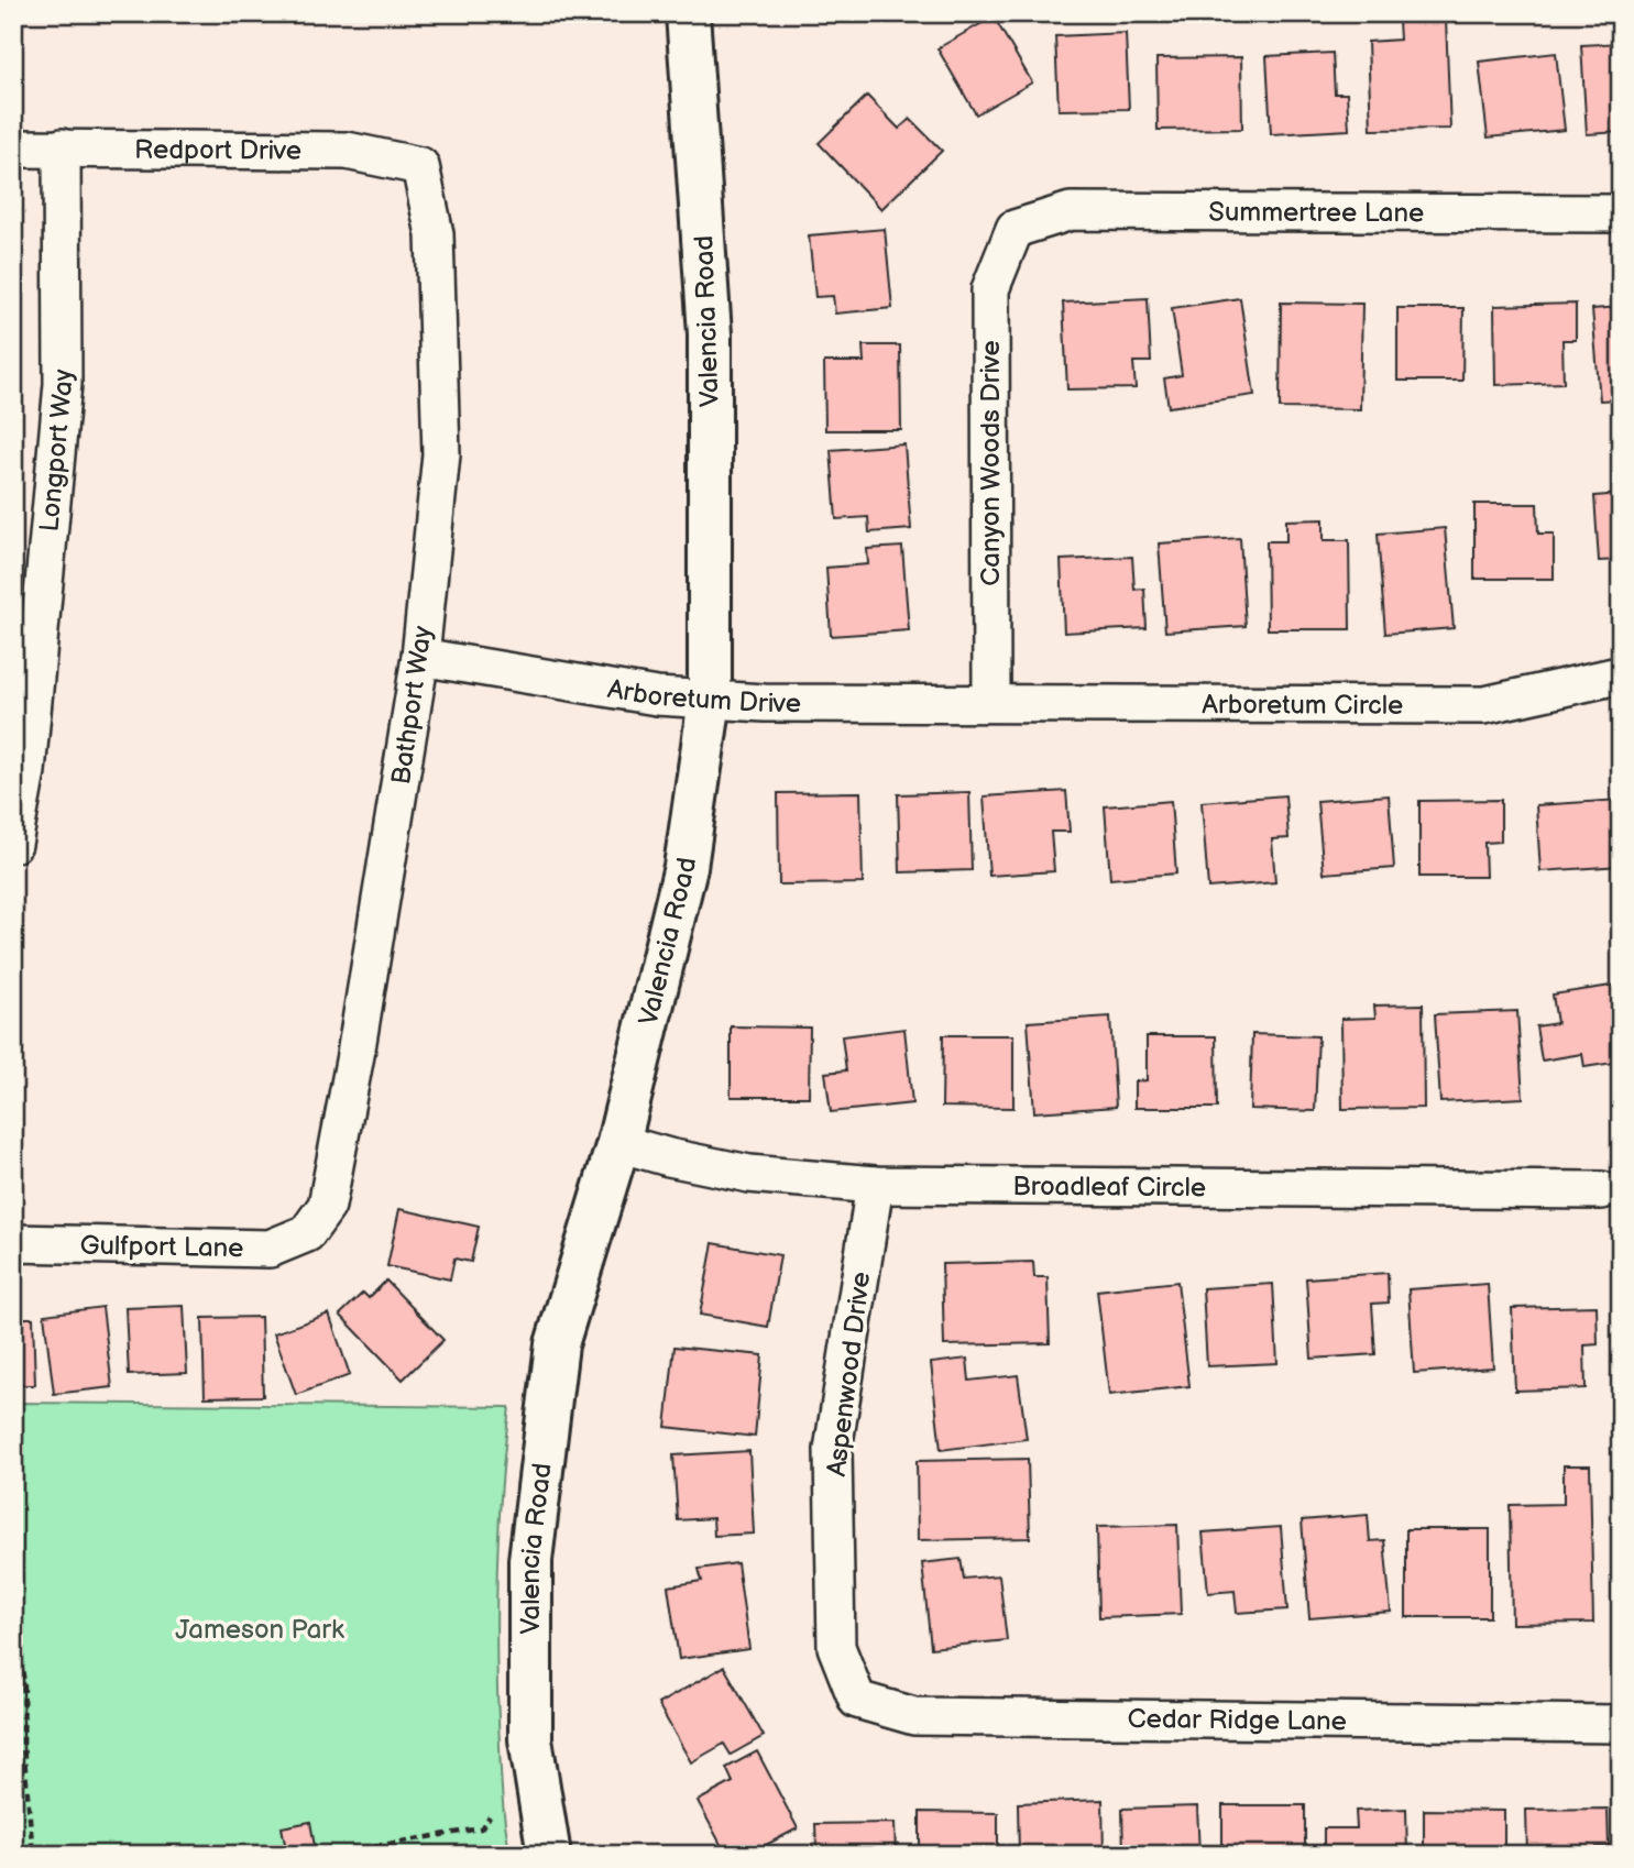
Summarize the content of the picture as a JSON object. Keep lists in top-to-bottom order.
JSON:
{
  "streets": {
    "street": [
      "Redport Drive",
      "Summertree Lane",
      "Valencia Road",
      "Longport Way",
      "Canyon Woods Drive",
      "Arboretum Drive",
      "Arboretum Circle",
      "Bathport Way",
      "Broadleaf Circle",
      "Gulfport Lane",
      "Aspenwood Drive",
      "Cedar Ridge Lane"
    ]
  },
  "crossings": [
    ["Redport Drive", "Longport Way"],
    ["Redport Drive", "Bathport Way"],
    ["Summertree Lane", "Canyon Woods Drive"],
    ["Valencia Road", "Arboretum Drive"],
    ["Valencia Road", "Broadleaf Circle"],
    ["Canyon Woods Drive", "Arboretum Drive"],
    ["Canyon Woods Drive", "Arboretum Circle"],
    ["Arboretum Drive", "Arboretum Circle"],
    ["Arboretum Drive", "Bathport Way"],
    ["Bathport Way", "Gulfport Lane"],
    ["Broadleaf Circle", "Aspenwood Drive"],
    ["Aspenwood Drive", "Cedar Ridge Lane"]
  ],
  "parks": ["Jameson Park"]
}
